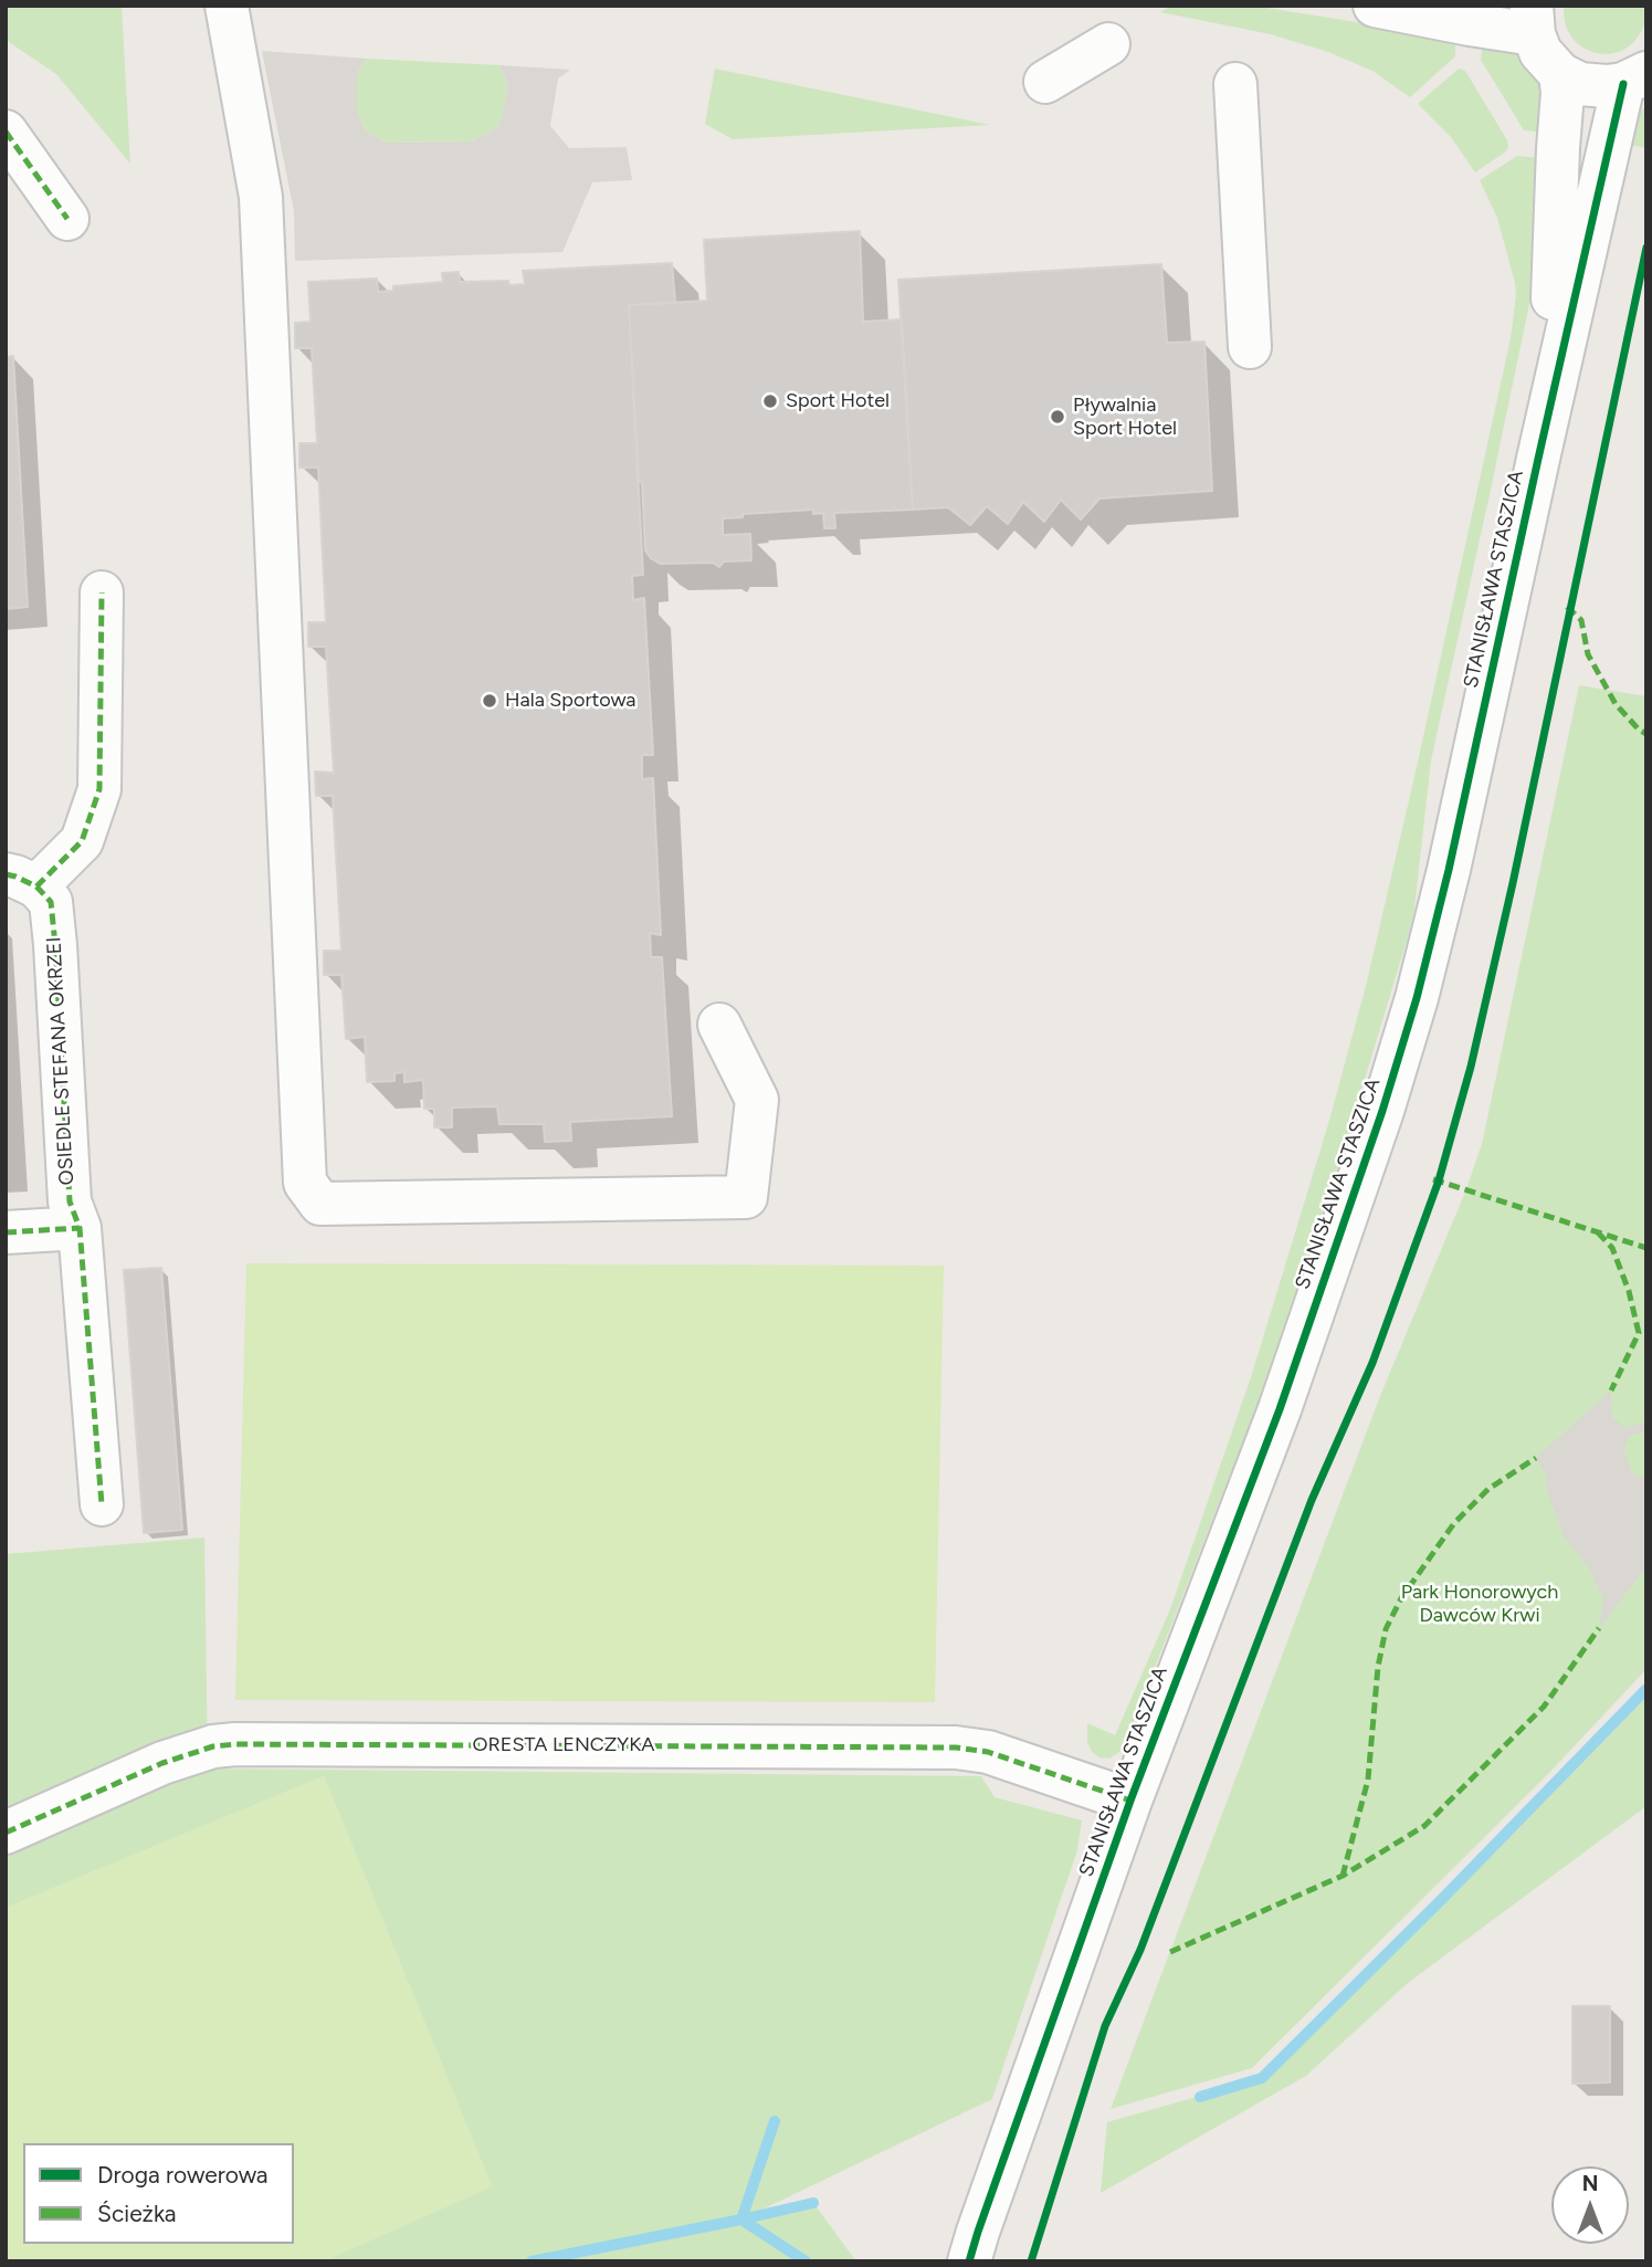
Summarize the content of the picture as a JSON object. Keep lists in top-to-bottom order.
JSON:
{
  "streets": {
    "street": ["STANISŁAWA STASZICA", "OSIEDLE STEFANA OKRZEI", "ORESTA LENCZYKA"]
  },
  "crossings": [
    ["STANISŁAWA STASZICA", "ORESTA LENCZYKA"]
  ],
  "parks": ["Park Honorowych Dawców Krwi"],
  "places": ["Sport Hotel", "Pływalnia Sport Hotel", "Hala Sportowa"],
  "legend": ["Droga rowerowa", "Ścieżka"],
  "north": "top"
}
